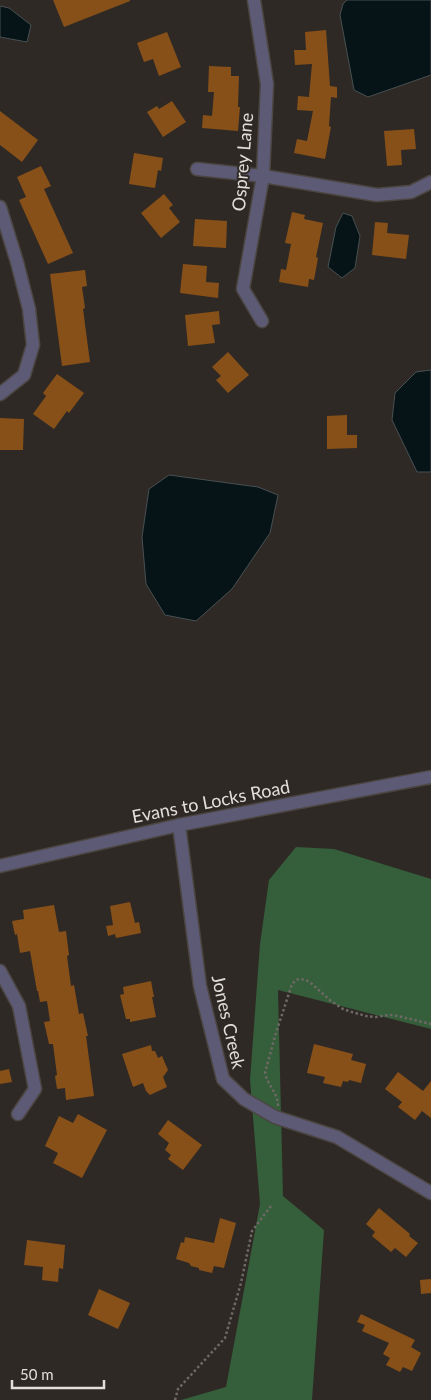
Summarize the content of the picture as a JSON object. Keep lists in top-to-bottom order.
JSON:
{
  "streets": {
    "street": ["Osprey Lane", "Evans to Locks Road", "Jones Creek"]
  },
  "crossings": [
    ["Evans to Locks Road", "Jones Creek"]
  ],
  "scale_bar": "50 m"
}
